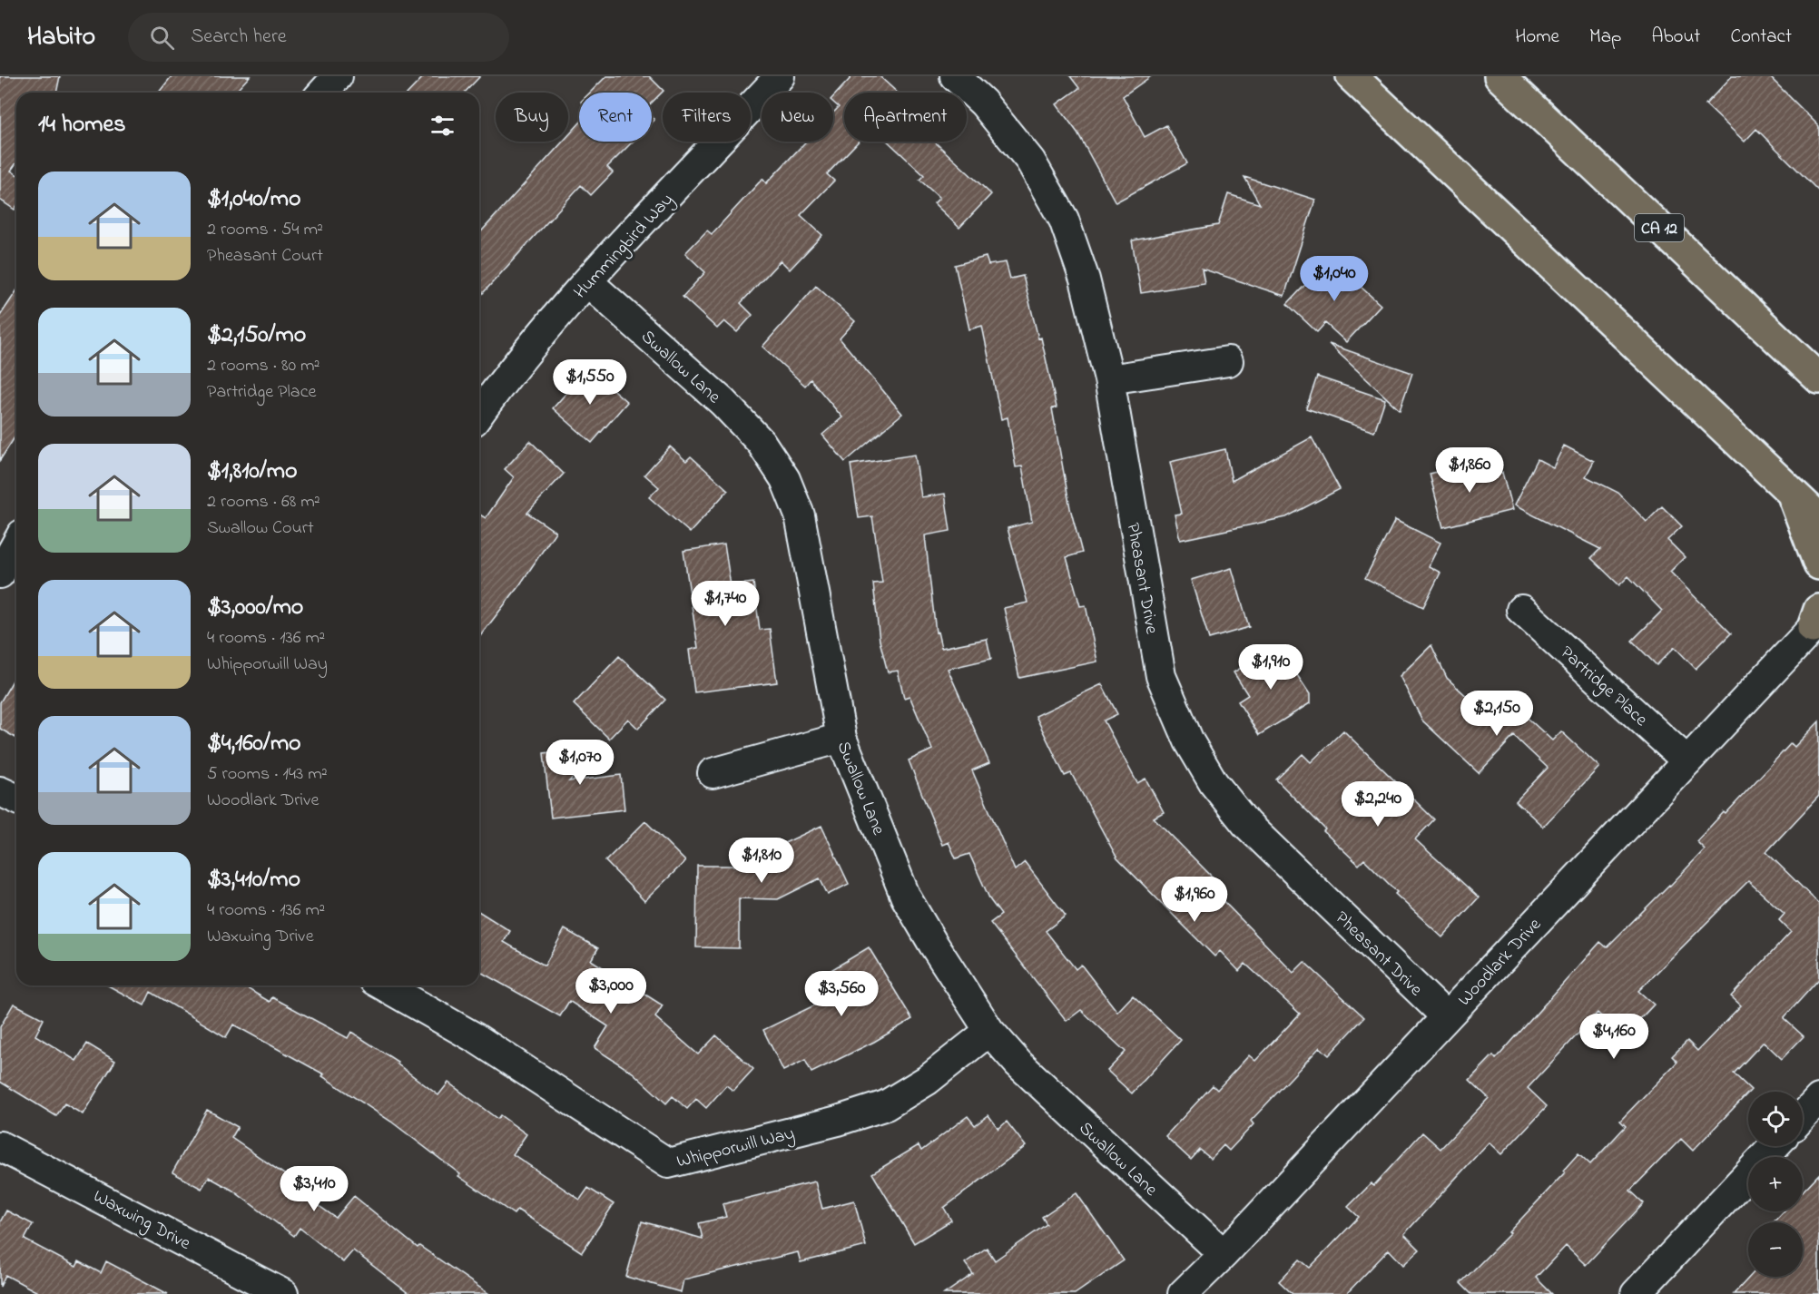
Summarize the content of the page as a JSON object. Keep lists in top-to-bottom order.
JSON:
{
  "streets": {
    "highway": ["CA 12"],
    "street": [
      "Hummingbird Way",
      "Swallow Lane",
      "Pheasant Drive",
      "Partridge Place",
      "Woodlark Drive",
      "Whipporwill Way",
      "Waxwing Drive"
    ]
  },
  "crossings": [
    ["Hummingbird Way", "Swallow Lane"],
    ["Swallow Lane", "Woodlark Drive"],
    ["Swallow Lane", "Whipporwill Way"],
    ["Pheasant Drive", "Woodlark Drive"],
    ["Partridge Place", "Woodlark Drive"]
  ],
  "page": {
    "header": "Habito",
    "search": "Search here",
    "nav": [
      "Home",
      "Map",
      "About",
      "Contact"
    ],
    "chip": [
      "Buy",
      "Rent",
      "Filters",
      "New",
      "Apartment"
    ],
    "heading": "14 homes",
    "list": [
      {
        "name": "$1,040/mo",
        "note": "2 rooms · 54 m² · Pheasant Court"
      },
      {
        "name": "$2,150/mo",
        "note": "2 rooms · 80 m² · Partridge Place"
      },
      {
        "name": "$1,810/mo",
        "note": "2 rooms · 68 m² · Swallow Court"
      },
      {
        "name": "$3,000/mo",
        "note": "4 rooms · 136 m² · Whipporwill Way"
      },
      {
        "name": "$4,160/mo",
        "note": "5 rooms · 143 m² · Woodlark Drive"
      },
      {
        "name": "$3,410/mo",
        "note": "4 rooms · 136 m² · Waxwing Drive"
      }
    ],
    "price": [
      "$1,040",
      "$1,550",
      "$1,860",
      "$1,740",
      "$1,910",
      "$2,150",
      "$1,070",
      "$2,240",
      "$1,810",
      "$1,960",
      "$3,000",
      "$3,560",
      "$4,160",
      "$3,410"
    ],
    "map_buttons": ["+", "−"]
  }
}
